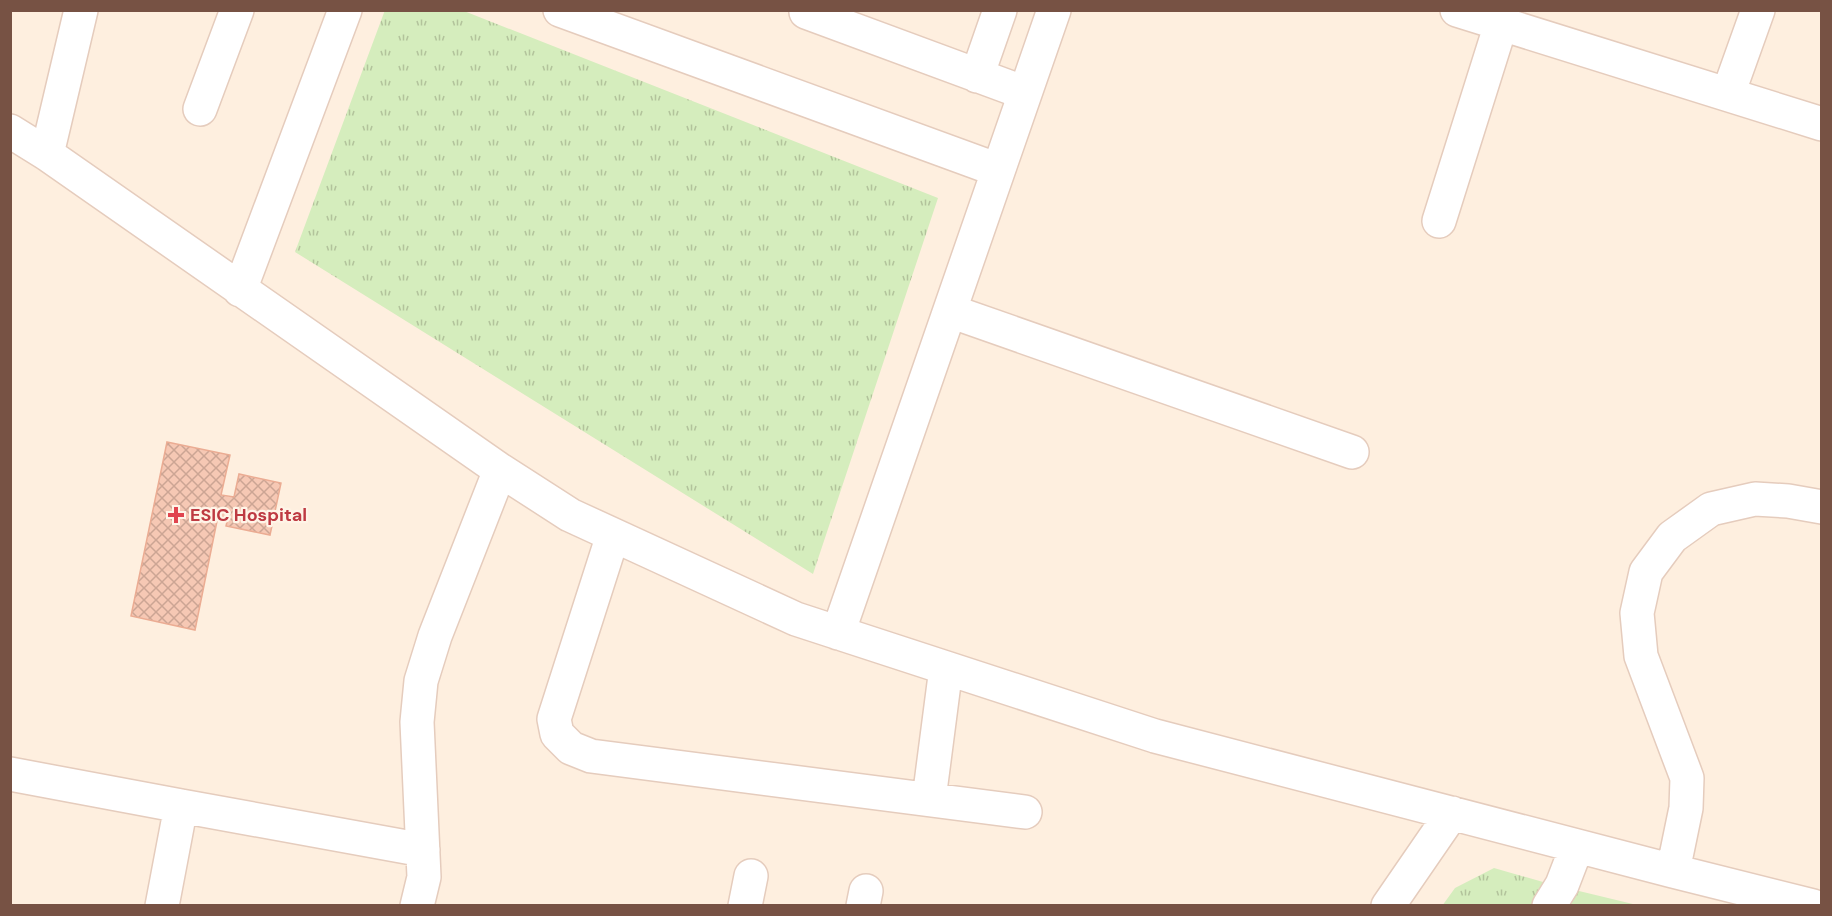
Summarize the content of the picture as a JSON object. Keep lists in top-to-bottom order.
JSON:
{
  "places": {
    "health": ["ESIC Hospital"]
  }
}
